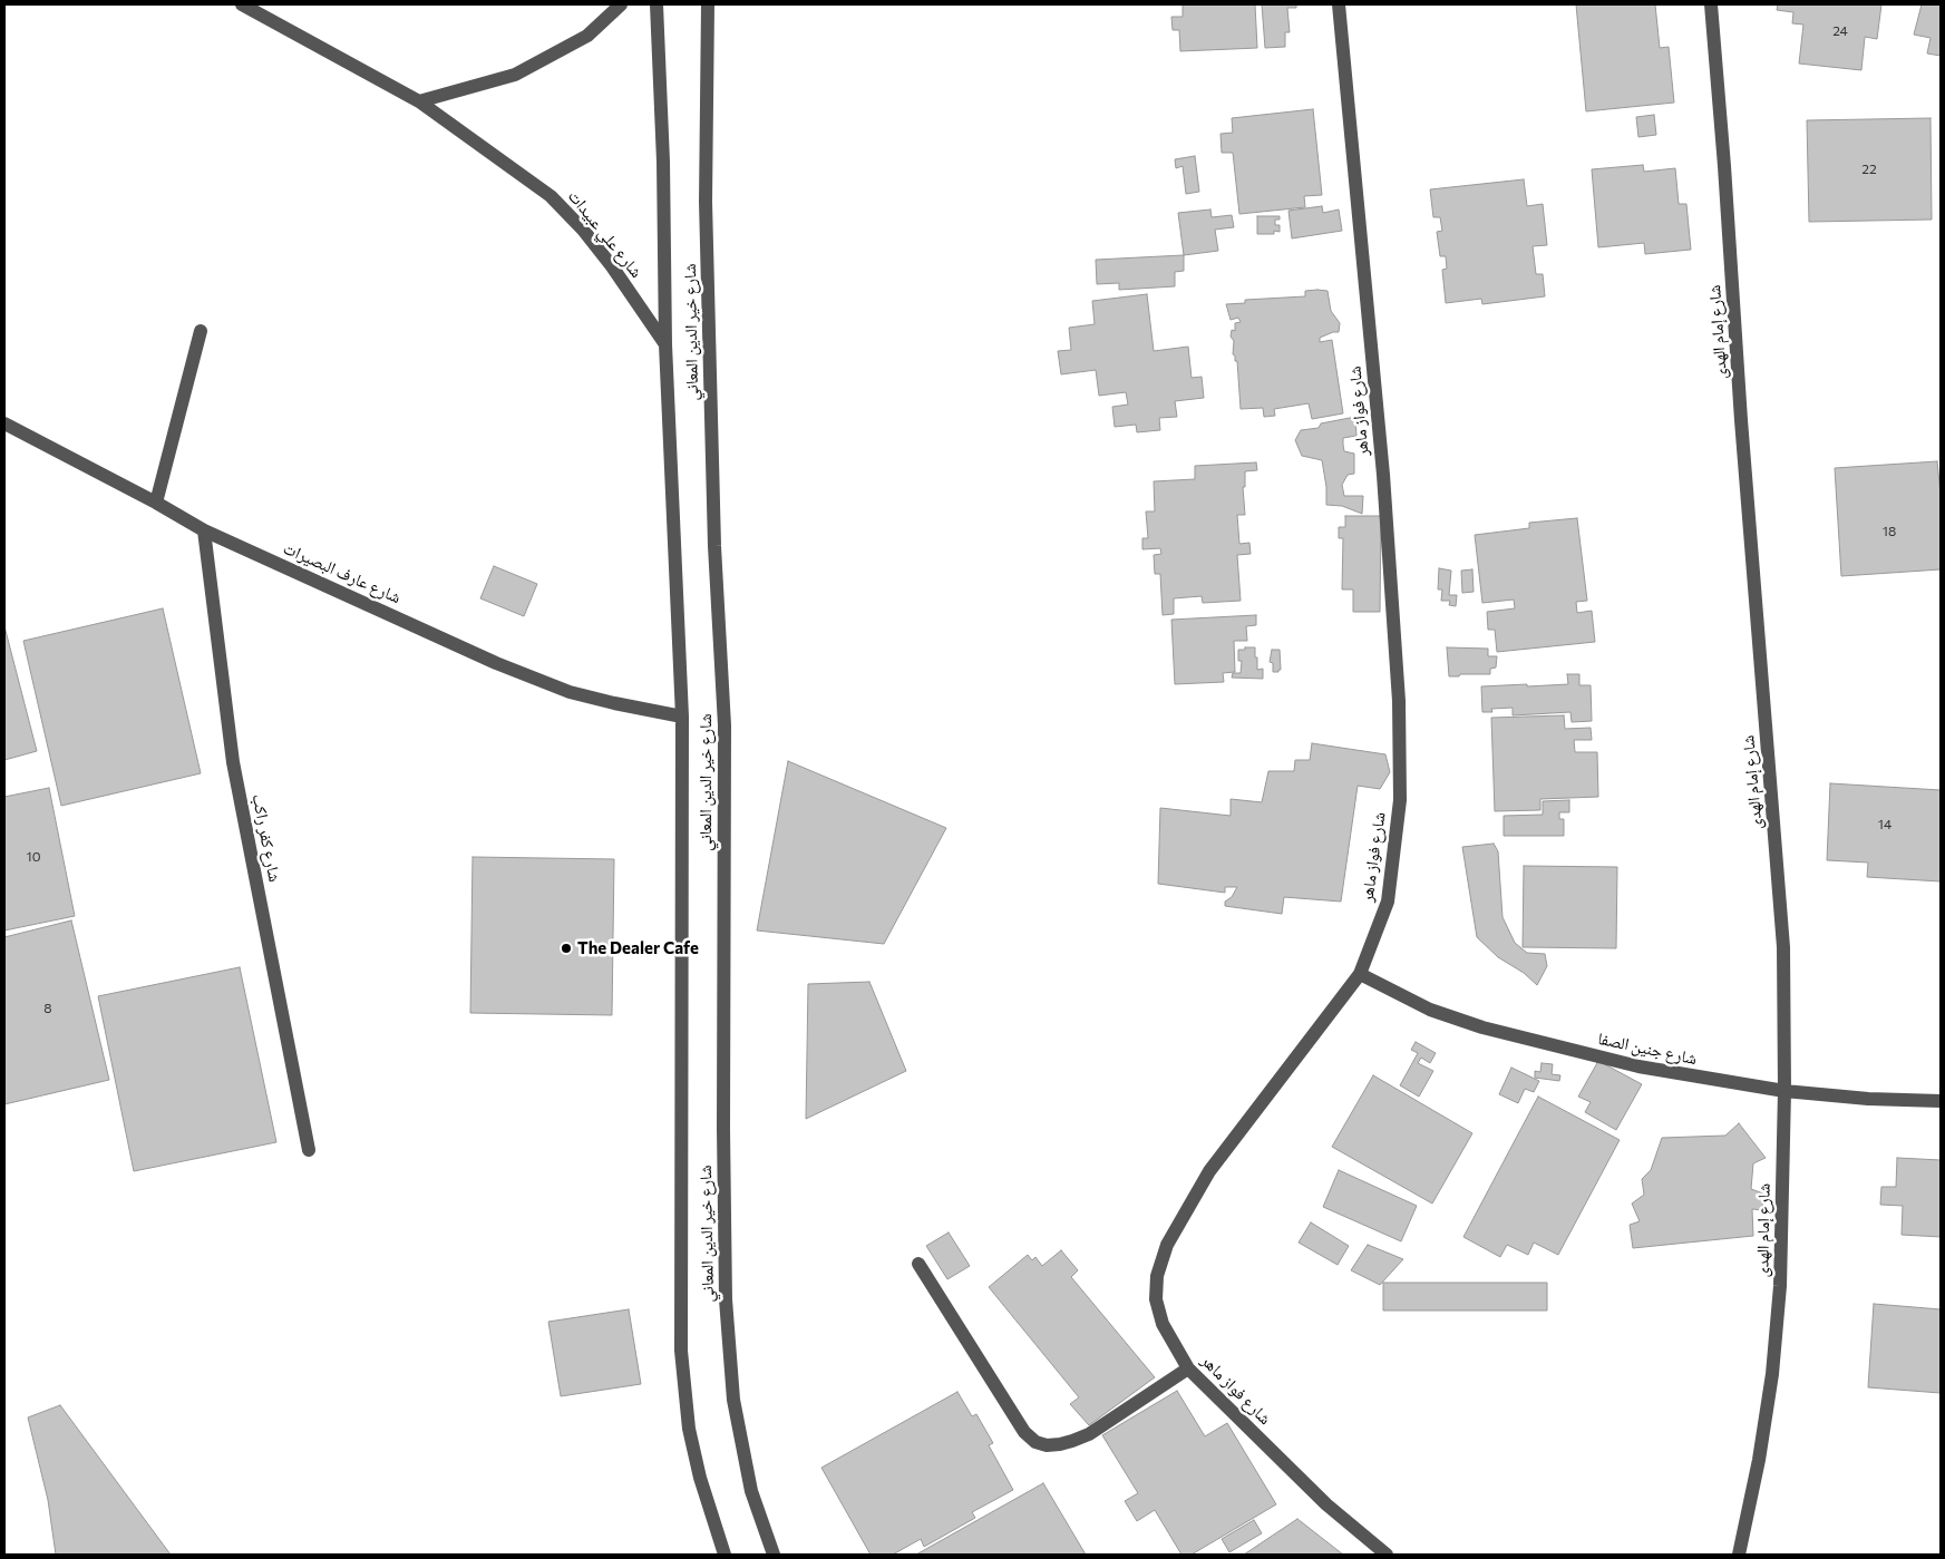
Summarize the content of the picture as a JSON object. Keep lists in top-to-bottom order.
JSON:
{
  "streets": {
    "street": [
      "شارع علي عبيدات",
      "شارع خير الدين المعاني",
      "شارع إمام الهدى",
      "شارع فواز ماهر",
      "شارع عارف البصيرات",
      "شارع كفر راكب",
      "شارع جنين الصفا"
    ]
  },
  "crossings": [
    ["شارع علي عبيدات", "شارع خير الدين المعاني"],
    ["شارع خير الدين المعاني", "شارع عارف البصيرات"],
    ["شارع إمام الهدى", "شارع جنين الصفا"],
    ["شارع فواز ماهر", "شارع جنين الصفا"],
    ["شارع عارف البصيرات", "شارع كفر راكب"]
  ],
  "places": ["The Dealer Cafe"],
  "house_numbers": [
    "24",
    "22",
    "18",
    "14",
    "10",
    "8"
  ]
}
